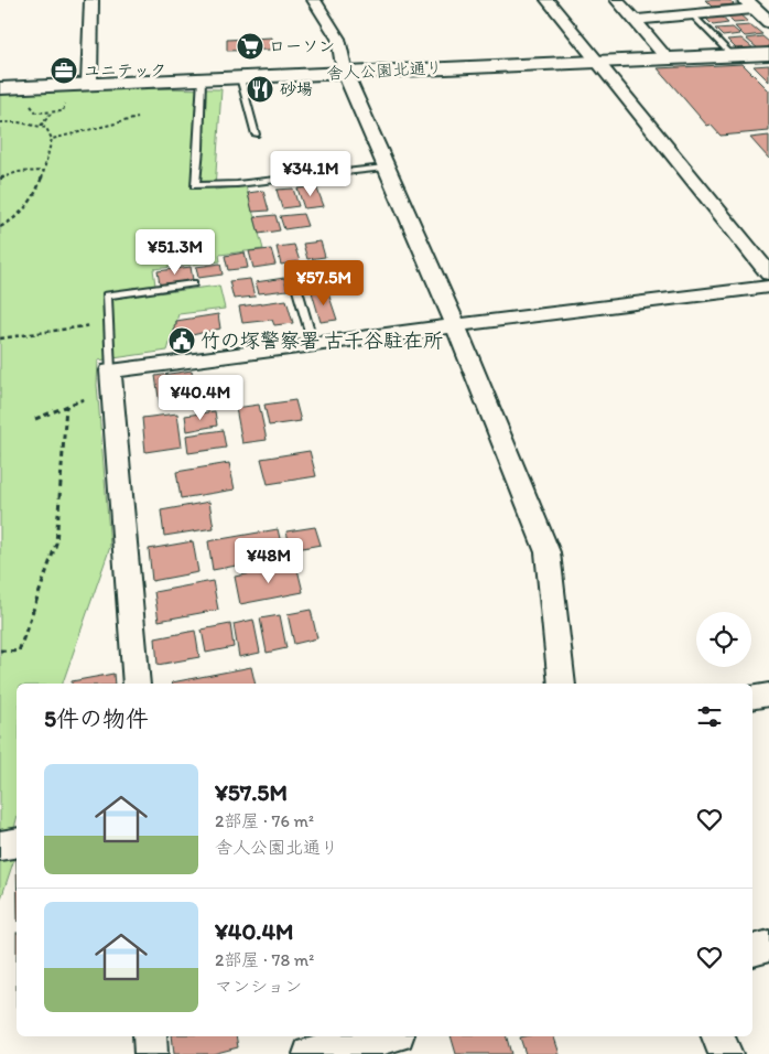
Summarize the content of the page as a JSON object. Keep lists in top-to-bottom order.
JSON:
{
  "streets": {
    "street": ["舎人公園北通り"]
  },
  "places": {
    "supermarket": ["ローソン"],
    "office": ["ユニテック"],
    "restaurant": ["砂場"],
    "public building": ["竹の塚警察署 古千谷駐在所"]
  },
  "page": {
    "price": [
      "¥34.1M",
      "¥51.3M",
      "¥57.5M",
      "¥40.4M",
      "¥48M"
    ],
    "heading": "5件の物件",
    "list": [
      {
        "name": "¥57.5M",
        "note": "2部屋 · 76 m² · 舎人公園北通り"
      },
      {
        "name": "¥40.4M",
        "note": "2部屋 · 78 m² · マンション"
      }
    ]
  }
}
